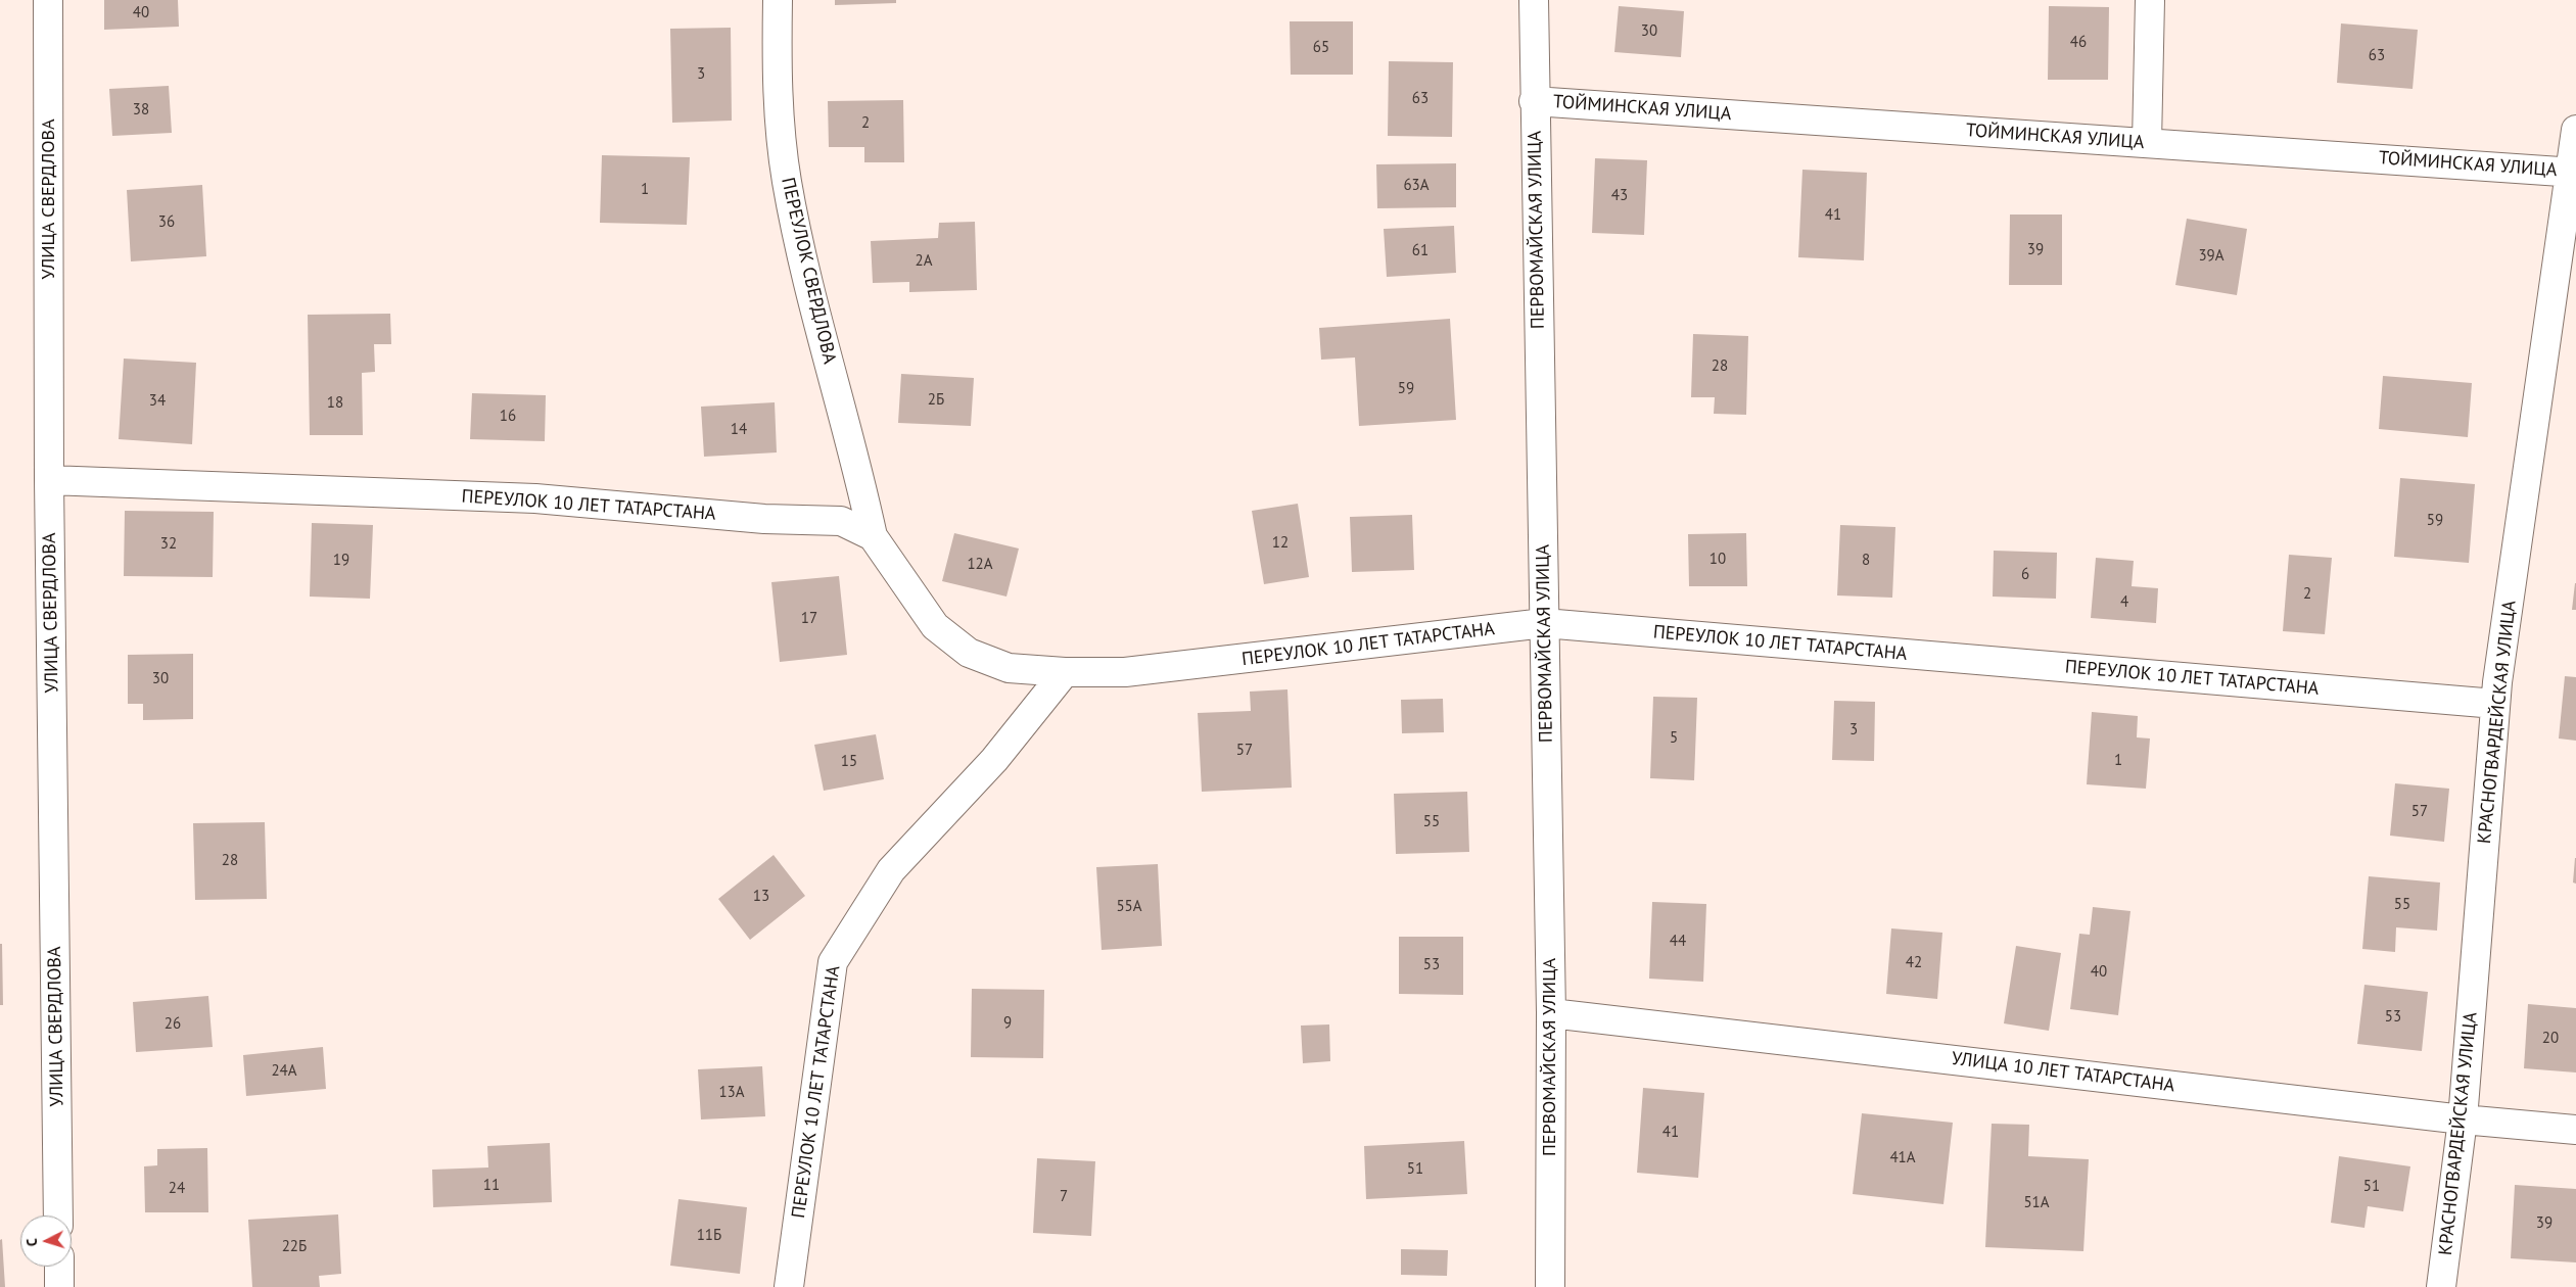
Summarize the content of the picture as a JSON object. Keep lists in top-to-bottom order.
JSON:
{
  "streets": {
    "street": [
      "ТОЙМИНСКАЯ УЛИЦА",
      "УЛИЦА СВЕРДЛОВА",
      "ПЕРВОМАЙСКАЯ УЛИЦА",
      "ПЕРЕУЛОК СВЕРДЛОВА",
      "ПЕРЕУЛОК 10 ЛЕТ ТАТАРСТАНА",
      "КРАСНОГВАРДЕЙСКАЯ УЛИЦА",
      "УЛИЦА 10 ЛЕТ ТАТАРСТАНА"
    ]
  },
  "crossings": [
    ["ТОЙМИНСКАЯ УЛИЦА", "ПЕРВОМАЙСКАЯ УЛИЦА"],
    ["ТОЙМИНСКАЯ УЛИЦА", "КРАСНОГВАРДЕЙСКАЯ УЛИЦА"],
    ["УЛИЦА СВЕРДЛОВА", "ПЕРЕУЛОК 10 ЛЕТ ТАТАРСТАНА"],
    ["ПЕРВОМАЙСКАЯ УЛИЦА", "ПЕРЕУЛОК 10 ЛЕТ ТАТАРСТАНА"],
    ["ПЕРВОМАЙСКАЯ УЛИЦА", "УЛИЦА 10 ЛЕТ ТАТАРСТАНА"],
    ["ПЕРЕУЛОК СВЕРДЛОВА", "ПЕРЕУЛОК 10 ЛЕТ ТАТАРСТАНА"],
    ["ПЕРЕУЛОК 10 ЛЕТ ТАТАРСТАНА", "КРАСНОГВАРДЕЙСКАЯ УЛИЦА"],
    ["КРАСНОГВАРДЕЙСКАЯ УЛИЦА", "УЛИЦА 10 ЛЕТ ТАТАРСТАНА"]
  ],
  "house_numbers": [
    "40",
    "30",
    "46",
    "65",
    "63",
    "3",
    "63",
    "38",
    "2",
    "63А",
    "1",
    "43",
    "41",
    "36",
    "39",
    "61",
    "39А",
    "2А",
    "28",
    "59",
    "2Б",
    "34",
    "18",
    "16",
    "14",
    "59",
    "12",
    "32",
    "10",
    "19",
    "8",
    "12А",
    "6",
    "2",
    "4",
    "17",
    "30",
    "3",
    "5",
    "57",
    "1",
    "15",
    "57",
    "55",
    "28",
    "13",
    "55",
    "55А",
    "44",
    "42",
    "53",
    "40",
    "53",
    "9",
    "26",
    "20",
    "24А",
    "13А",
    "41",
    "41А",
    "51",
    "11",
    "51",
    "24",
    "7",
    "51А",
    "39",
    "11Б",
    "22Б"
  ],
  "north": "left"
}
